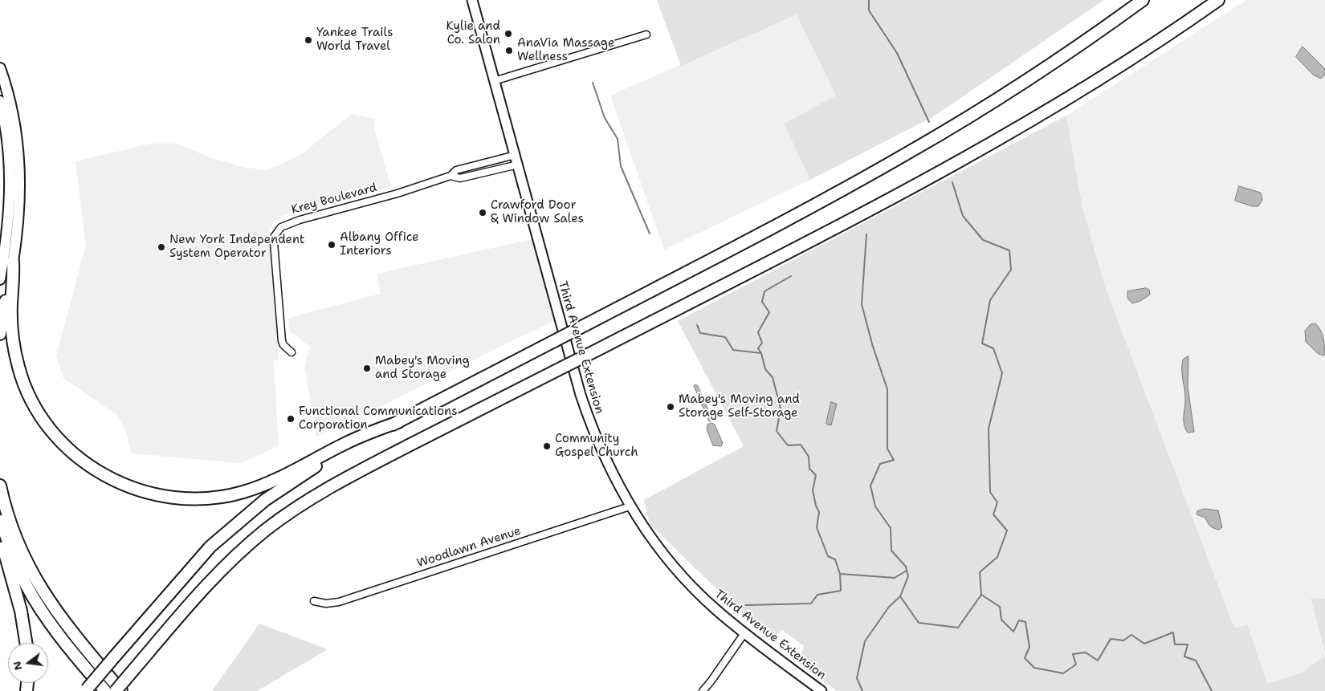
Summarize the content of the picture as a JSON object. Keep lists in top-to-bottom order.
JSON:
{
  "streets": {
    "street": ["Krey Boulevard", "Third Avenue Extension", "Woodlawn Avenue"]
  },
  "crossings": [
    ["Krey Boulevard", "Third Avenue Extension"],
    ["Third Avenue Extension", "Woodlawn Avenue"]
  ],
  "places": [
    "Kylie and Co. Salon",
    "Yankee Trails World Travel",
    "AnaVia Massage Wellness",
    "Crawford Door & Window Sales",
    "Albany Office Interiors",
    "New York Independent System Operator",
    "Mabey's Moving and Storage",
    "Mabey's Moving and Storage Self-Storage",
    "Functional Communications Corporation",
    "Community Gospel Church"
  ],
  "north": "left"
}
